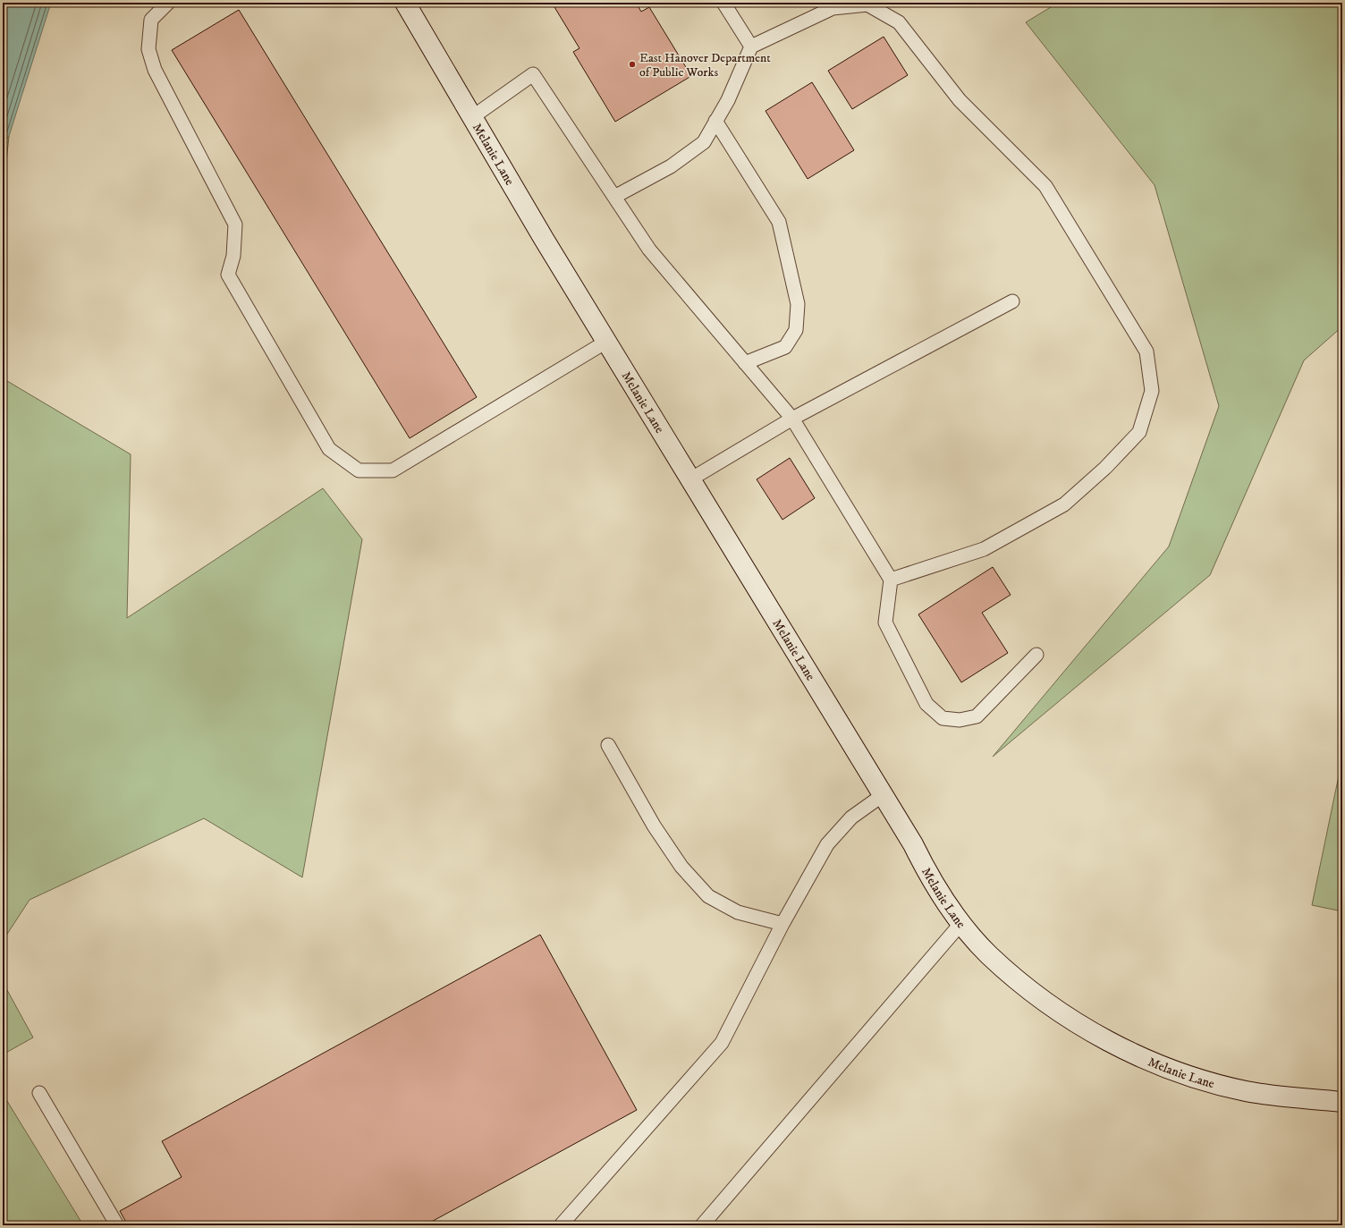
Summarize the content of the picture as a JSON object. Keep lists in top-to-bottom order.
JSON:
{
  "streets": {
    "street": ["Melanie Lane"]
  },
  "places": ["East Hanover Department of Public Works"]
}
